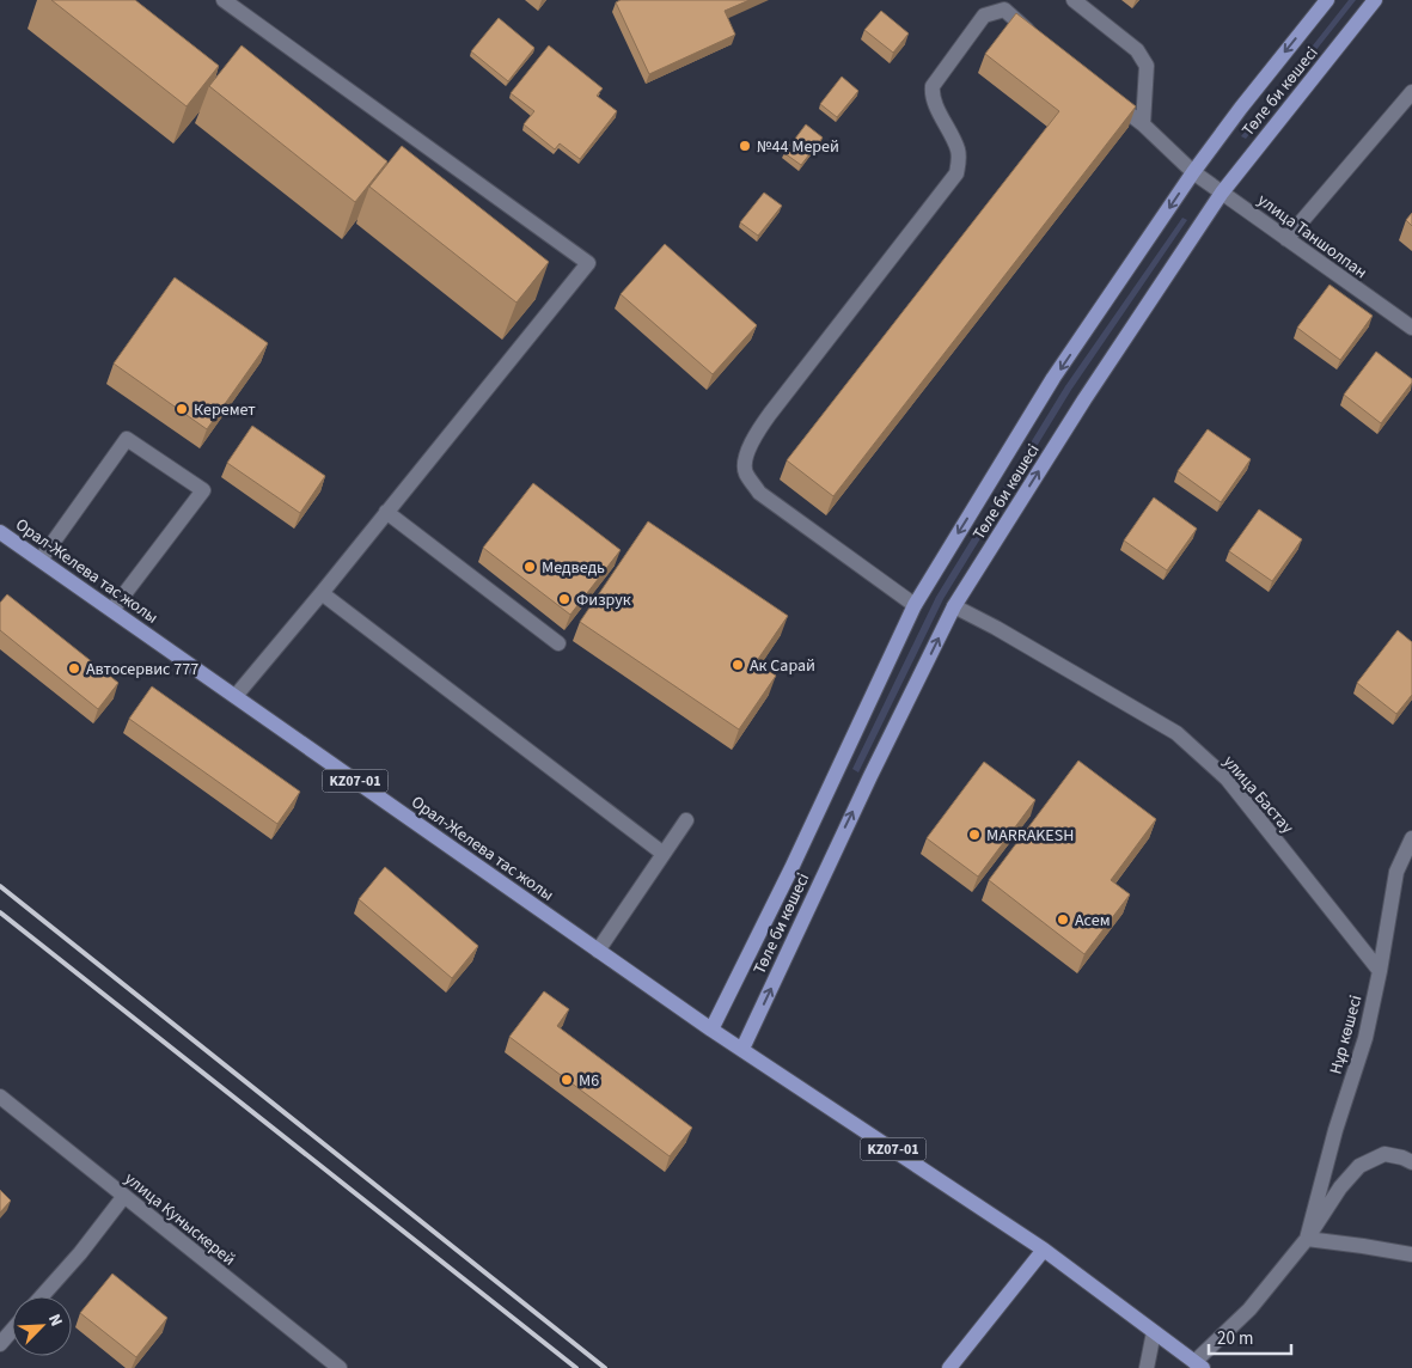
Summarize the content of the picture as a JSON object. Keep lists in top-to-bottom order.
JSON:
{
  "streets": {
    "main road": ["Төле би көшесі", "Орал-Желева тас жолы", "KZ07-01"],
    "street": [
      "улица Таншолпан",
      "улица Бастау",
      "Нұр көшесі",
      "улица Куныскерей"
    ]
  },
  "crossings": [
    ["Төле би көшесі", "улица Таншолпан"],
    ["Төле би көшесі", "Орал-Желева тас жолы"],
    ["Төле би көшесі", "KZ07-01"],
    ["Төле би көшесі", "улица Бастау"],
    ["Орал-Желева тас жолы", "KZ07-01"],
    ["улица Бастау", "Нұр көшесі"]
  ],
  "places": [
    "№44 Мерей",
    "Керемет",
    "Медведь",
    "Физрук",
    "Ак Сарай",
    "Автосервис 777",
    "MARRAKESH",
    "Асем",
    "М6"
  ],
  "scale_bar": "20 m",
  "north": "top right"
}
